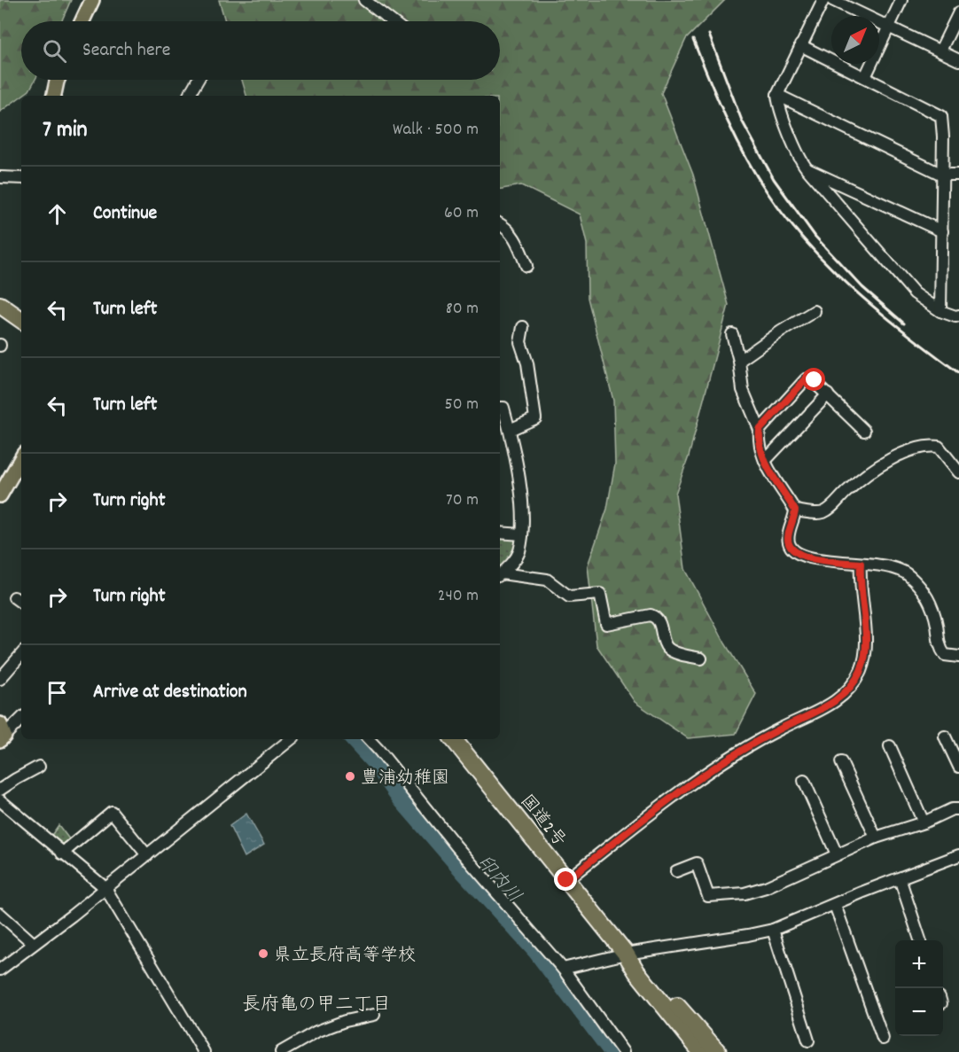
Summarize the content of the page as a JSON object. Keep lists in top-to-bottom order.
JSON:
{
  "streets": {
    "highway": ["国道2号"]
  },
  "districts": ["長府亀の甲二丁目"],
  "water": ["印内川"],
  "places": ["豊浦幼稚園", "県立長府高等学校"],
  "north": "top right",
  "page": {
    "search": "Search here",
    "heading": ["7 min", "Walk · 500 m"],
    "list": [
      ["Continue", "60 m"],
      ["Turn left", "80 m"],
      ["Turn left", "50 m"],
      ["Turn right", "70 m"],
      ["Turn right", "240 m"],
      "Arrive at destination"
    ],
    "map_buttons": ["+", "−"]
  }
}
